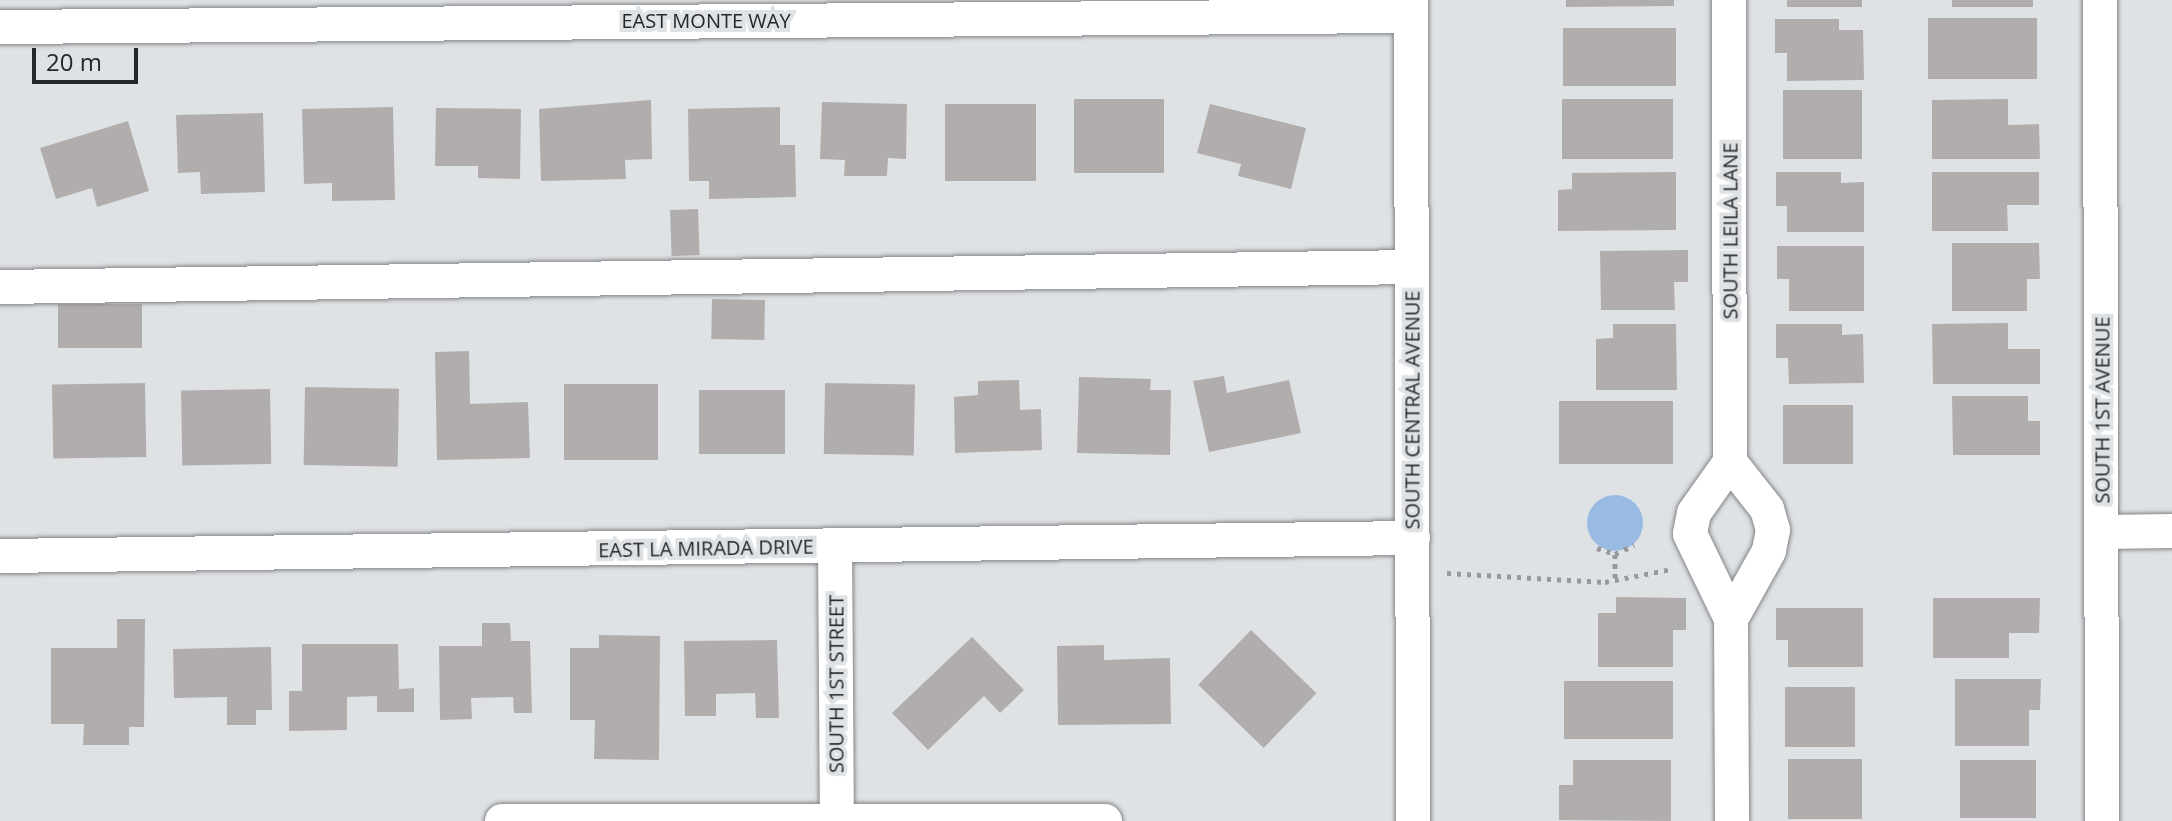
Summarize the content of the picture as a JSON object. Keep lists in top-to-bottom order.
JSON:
{
  "streets": {
    "street": [
      "EAST MONTE WAY",
      "SOUTH LEILA LANE",
      "SOUTH CENTRAL AVENUE",
      "SOUTH 1ST AVENUE",
      "EAST LA MIRADA DRIVE",
      "SOUTH 1ST STREET"
    ]
  },
  "crossings": [
    ["EAST MONTE WAY", "SOUTH CENTRAL AVENUE"],
    ["SOUTH CENTRAL AVENUE", "EAST LA MIRADA DRIVE"],
    ["EAST LA MIRADA DRIVE", "SOUTH 1ST STREET"]
  ],
  "scale_bar": "20 m"
}
